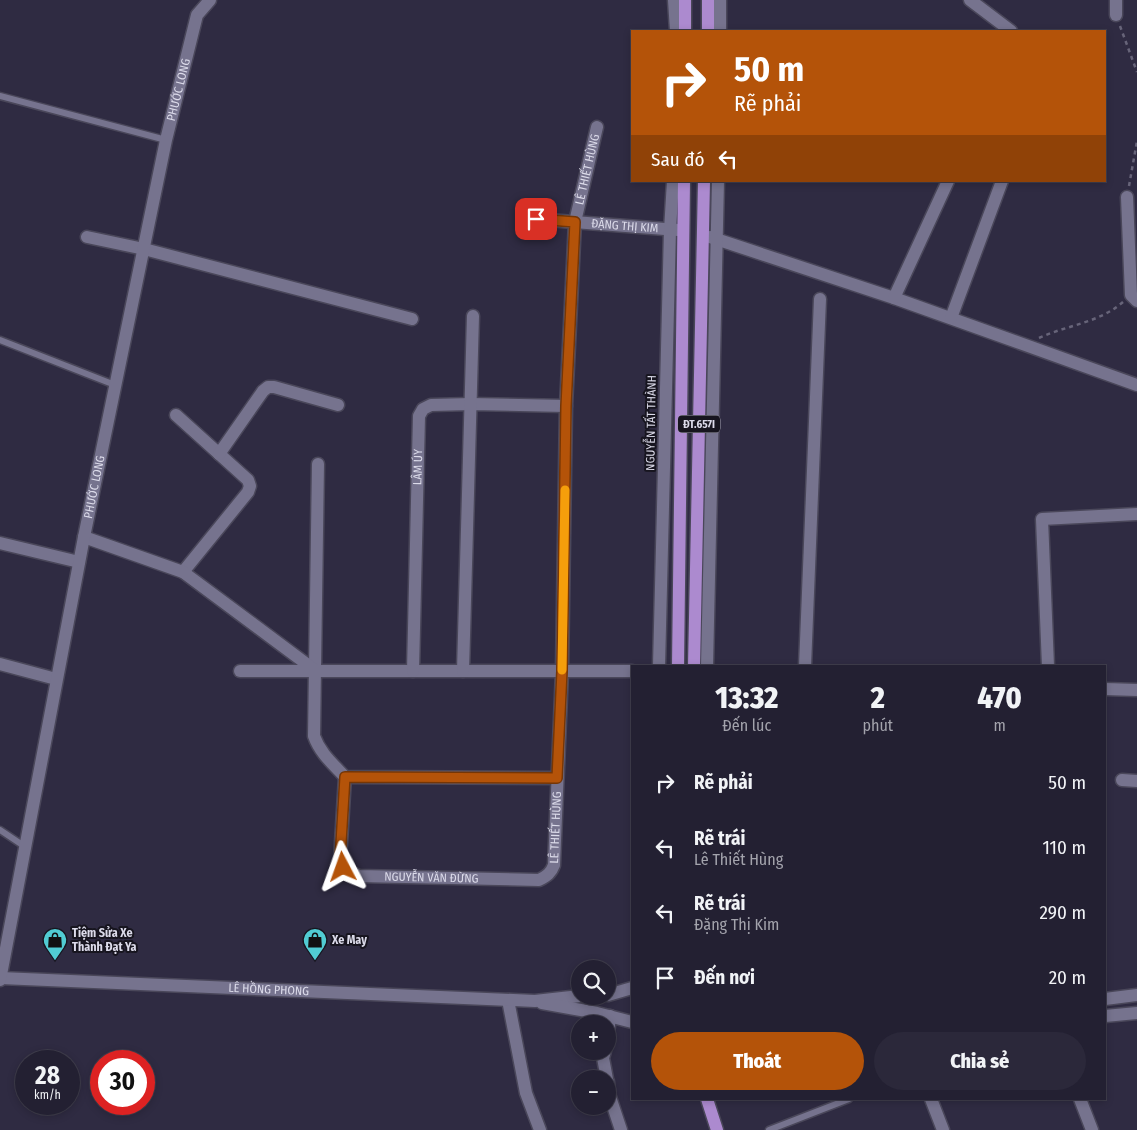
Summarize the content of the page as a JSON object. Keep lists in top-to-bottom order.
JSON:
{
  "streets": {
    "main road": ["ĐT.657I"],
    "street": [
      "PHƯỚC LONG",
      "LÊ THIẾT HÙNG",
      "ĐẶNG THỊ KIM",
      "NGUYỄN TẤT THÀNH",
      "LÂM ÚY",
      "NGUYỄN VĂN ĐỪNG",
      "LÊ HỒNG PHONG"
    ]
  },
  "crossings": [
    ["PHƯỚC LONG", "LÊ HỒNG PHONG"],
    ["LÊ THIẾT HÙNG", "ĐẶNG THỊ KIM"],
    ["LÊ THIẾT HÙNG", "LÂM ÚY"],
    ["LÊ THIẾT HÙNG", "NGUYỄN VĂN ĐỪNG"],
    ["ĐẶNG THỊ KIM", "NGUYỄN TẤT THÀNH"],
    ["ĐẶNG THỊ KIM", "ĐT.657I"]
  ],
  "places": {
    "shop": ["Tiệm Sửa Xe Thành Đạt Ya", "Xe May"]
  },
  "page": {
    "turn": ["50 m", "Rẽ phải"],
    "then": "Sau đó",
    "eta": [
      "13:32",
      "Đến lúc",
      "2",
      "phút",
      "470",
      "m"
    ],
    "list": [
      {
        "name": "Rẽ phải",
        "value": "50 m"
      },
      {
        "name": "Rẽ trái",
        "note": "Lê Thiết Hùng",
        "value": "110 m"
      },
      {
        "name": "Rẽ trái",
        "note": "Đặng Thị Kim",
        "value": "290 m"
      },
      {
        "name": "Đến nơi",
        "value": "20 m"
      }
    ],
    "map_buttons": ["+", "−"],
    "buttons": ["Thoát", "Chia sẻ"],
    "speed": "28 km/h",
    "limit": "30"
  }
}
